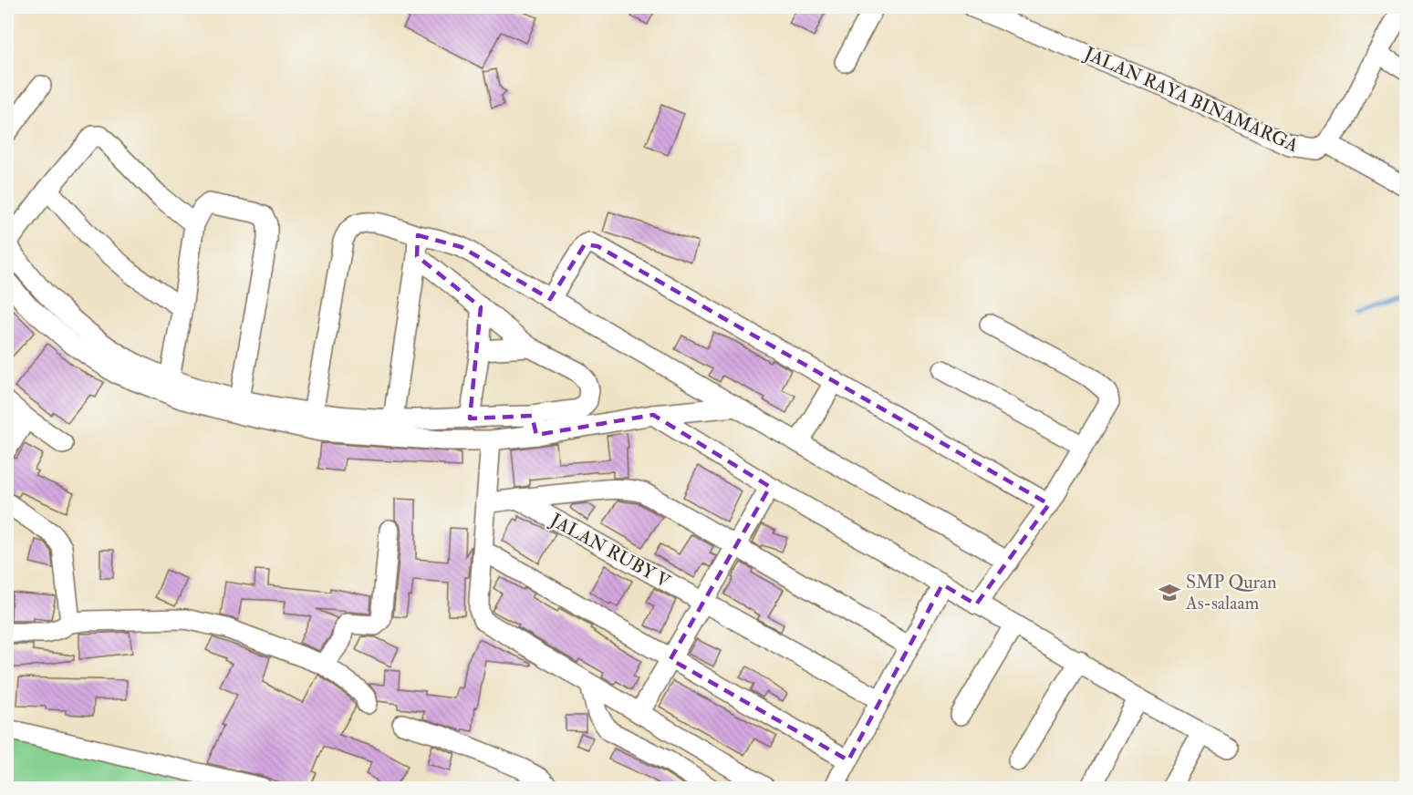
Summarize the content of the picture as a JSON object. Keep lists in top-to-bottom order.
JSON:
{
  "streets": {
    "street": ["JALAN RAYA BINAMARGA", "JALAN RUBY V"]
  },
  "places": {
    "school or university": ["SMP Quran As-salaam"]
  }
}
